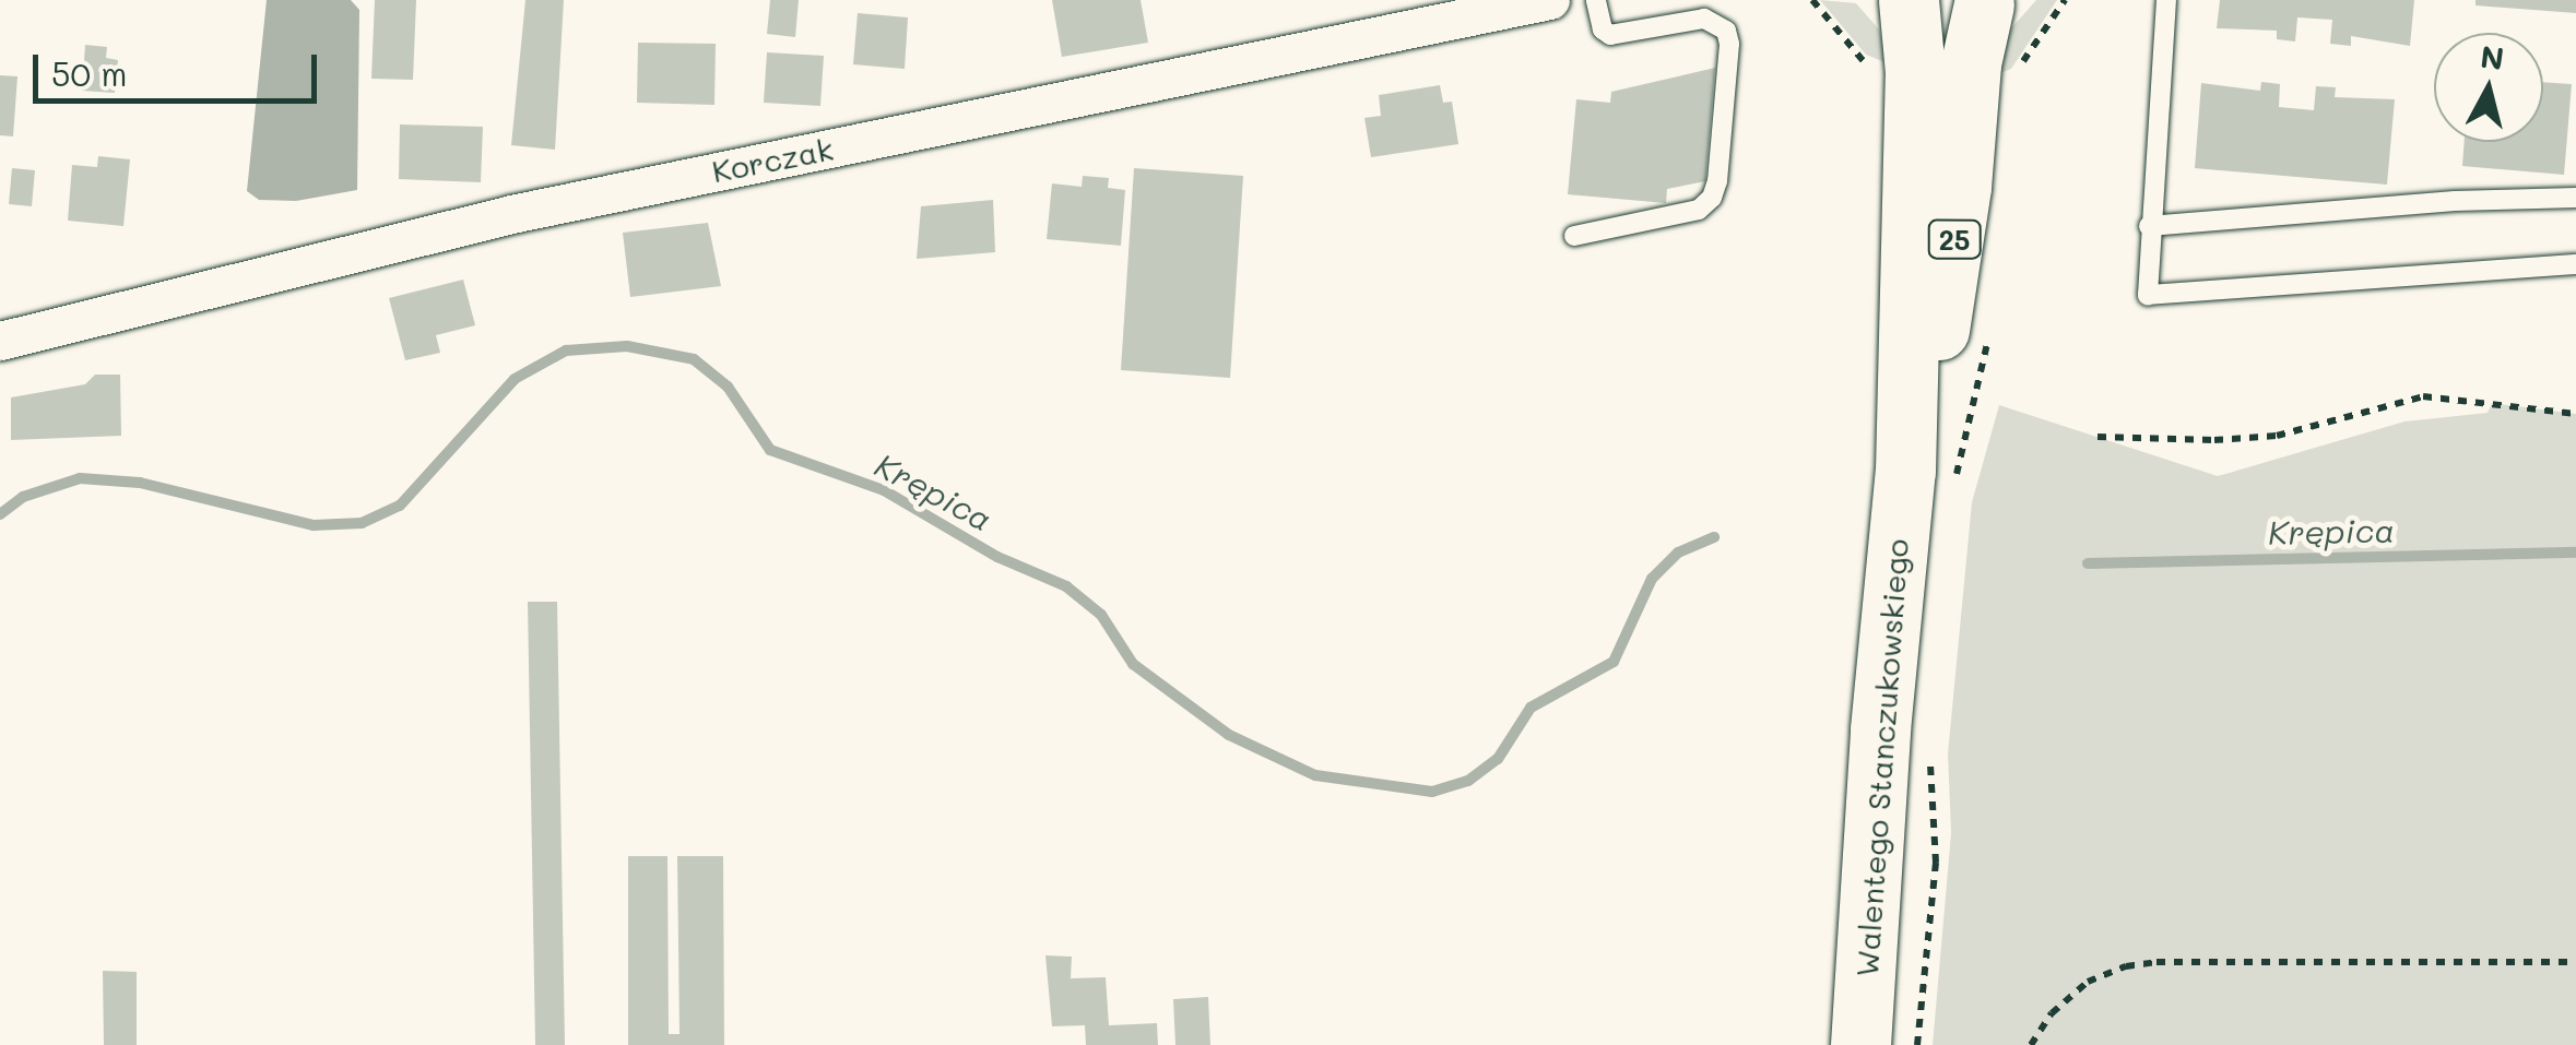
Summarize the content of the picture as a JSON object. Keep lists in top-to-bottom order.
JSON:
{
  "streets": {
    "main road": ["25", "Walentego Stanczukowskiego"],
    "street": ["Korczak"]
  },
  "crossings": [
    ["25", "Walentego Stanczukowskiego"]
  ],
  "water": ["Krępica"],
  "scale_bar": "50 m",
  "north": "top"
}
